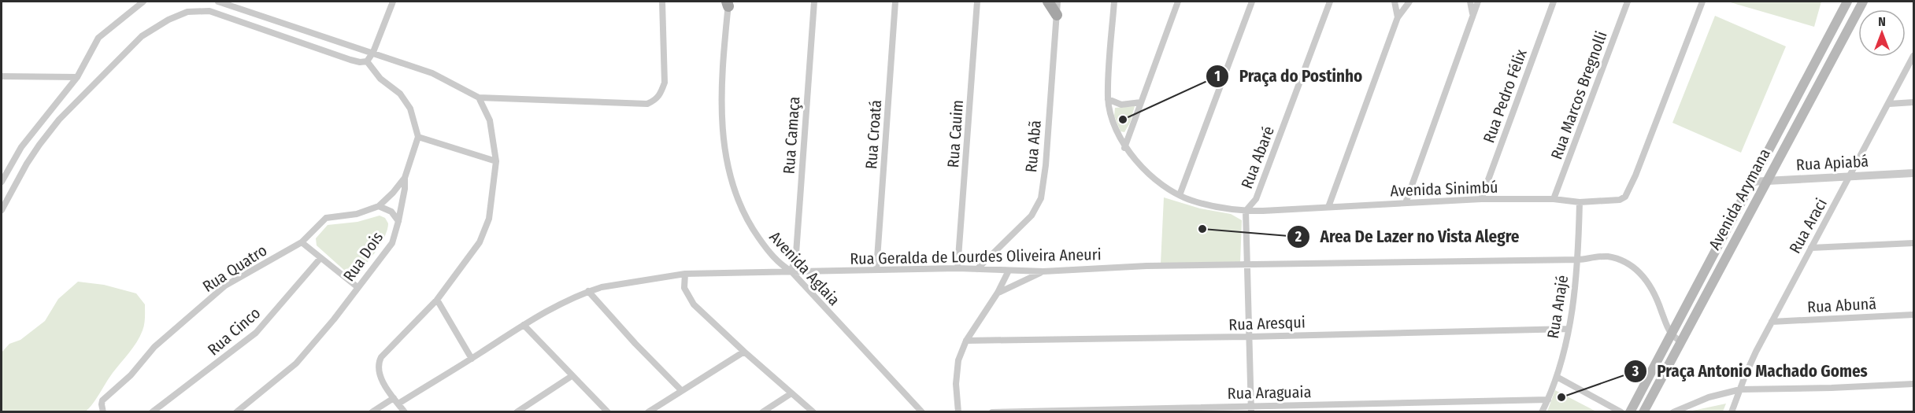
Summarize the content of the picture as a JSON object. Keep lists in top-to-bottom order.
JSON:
{
  "streets": {
    "main road": ["Avenida Arymana"],
    "street": [
      "Rua Marcos Bregnolli",
      "Rua Pedro Félix",
      "Rua Cauim",
      "Rua Croatá",
      "Rua Camaça",
      "Rua Abã",
      "Rua Abaré",
      "Rua Apiabá",
      "Avenida Sinimbú",
      "Rua Araci",
      "Rua Dois",
      "Rua Geralda de Lourdes Oliveira Aneuri",
      "Rua Quatro",
      "Avenida Aglaia",
      "Rua Abunã",
      "Rua Anajé",
      "Rua Aresqui",
      "Rua Cinco",
      "Rua Araguaia"
    ]
  },
  "crossings": [
    ["Rua Marcos Bregnolli", "Avenida Sinimbú"],
    ["Rua Pedro Félix", "Avenida Sinimbú"],
    ["Rua Cauim", "Rua Geralda de Lourdes Oliveira Aneuri"],
    ["Rua Croatá", "Rua Geralda de Lourdes Oliveira Aneuri"],
    ["Rua Camaça", "Rua Geralda de Lourdes Oliveira Aneuri"],
    ["Rua Camaça", "Avenida Aglaia"],
    ["Rua Abã", "Rua Geralda de Lourdes Oliveira Aneuri"],
    ["Rua Abaré", "Avenida Sinimbú"],
    ["Rua Abaré", "Rua Geralda de Lourdes Oliveira Aneuri"],
    ["Rua Abaré", "Rua Aresqui"],
    ["Rua Abaré", "Rua Araguaia"],
    ["Rua Apiabá", "Avenida Arymana"],
    ["Rua Apiabá", "Rua Araci"],
    ["Avenida Sinimbú", "Rua Anajé"],
    ["Avenida Arymana", "Rua Geralda de Lourdes Oliveira Aneuri"],
    ["Rua Araci", "Rua Abunã"],
    ["Rua Dois", "Rua Quatro"],
    ["Rua Geralda de Lourdes Oliveira Aneuri", "Avenida Aglaia"],
    ["Rua Geralda de Lourdes Oliveira Aneuri", "Rua Anajé"],
    ["Rua Anajé", "Rua Aresqui"],
    ["Rua Anajé", "Rua Araguaia"]
  ],
  "places": ["Praça do Postinho", "Area De Lazer no Vista Alegre", "Praça Antonio Machado Gomes"],
  "north": "top"
}
